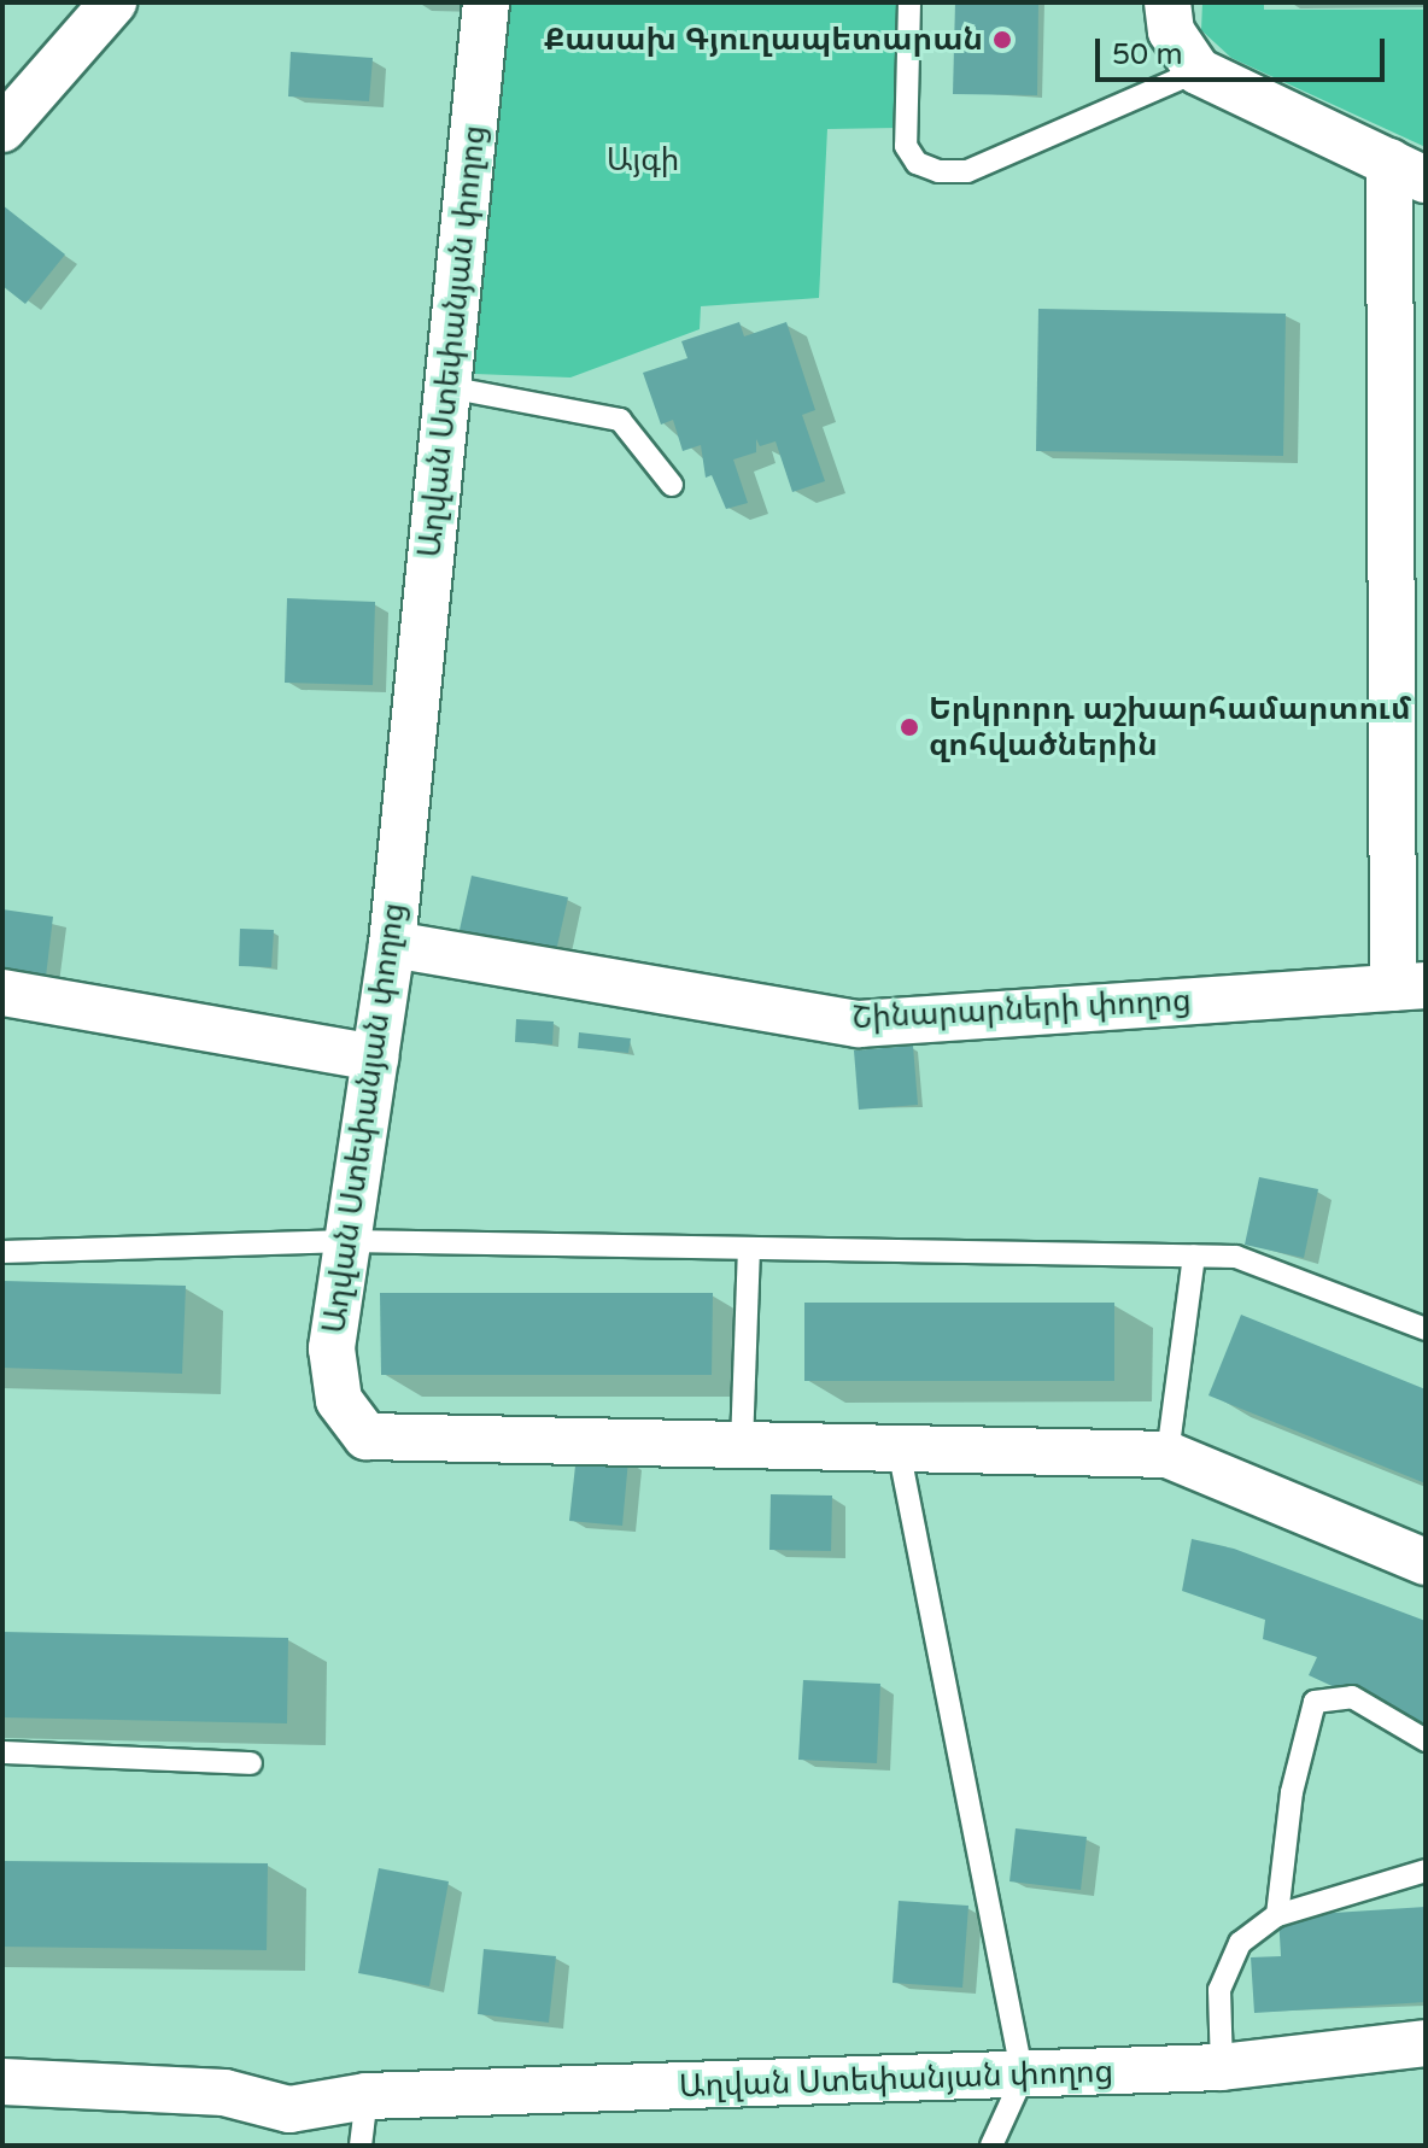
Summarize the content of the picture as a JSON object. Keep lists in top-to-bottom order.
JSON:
{
  "streets": {
    "street": ["Աղվան Ստեփանյան փողոց", "Շինարարների փողոց"]
  },
  "crossings": [
    ["Աղվան Ստեփանյան փողոց", "Շինարարների փողոց"]
  ],
  "parks": ["Այգի"],
  "places": ["Քասախ Գյուղապետարան", "Երկրորդ աշխարհամարտում զոհվածներին"],
  "scale_bar": "50 m"
}
